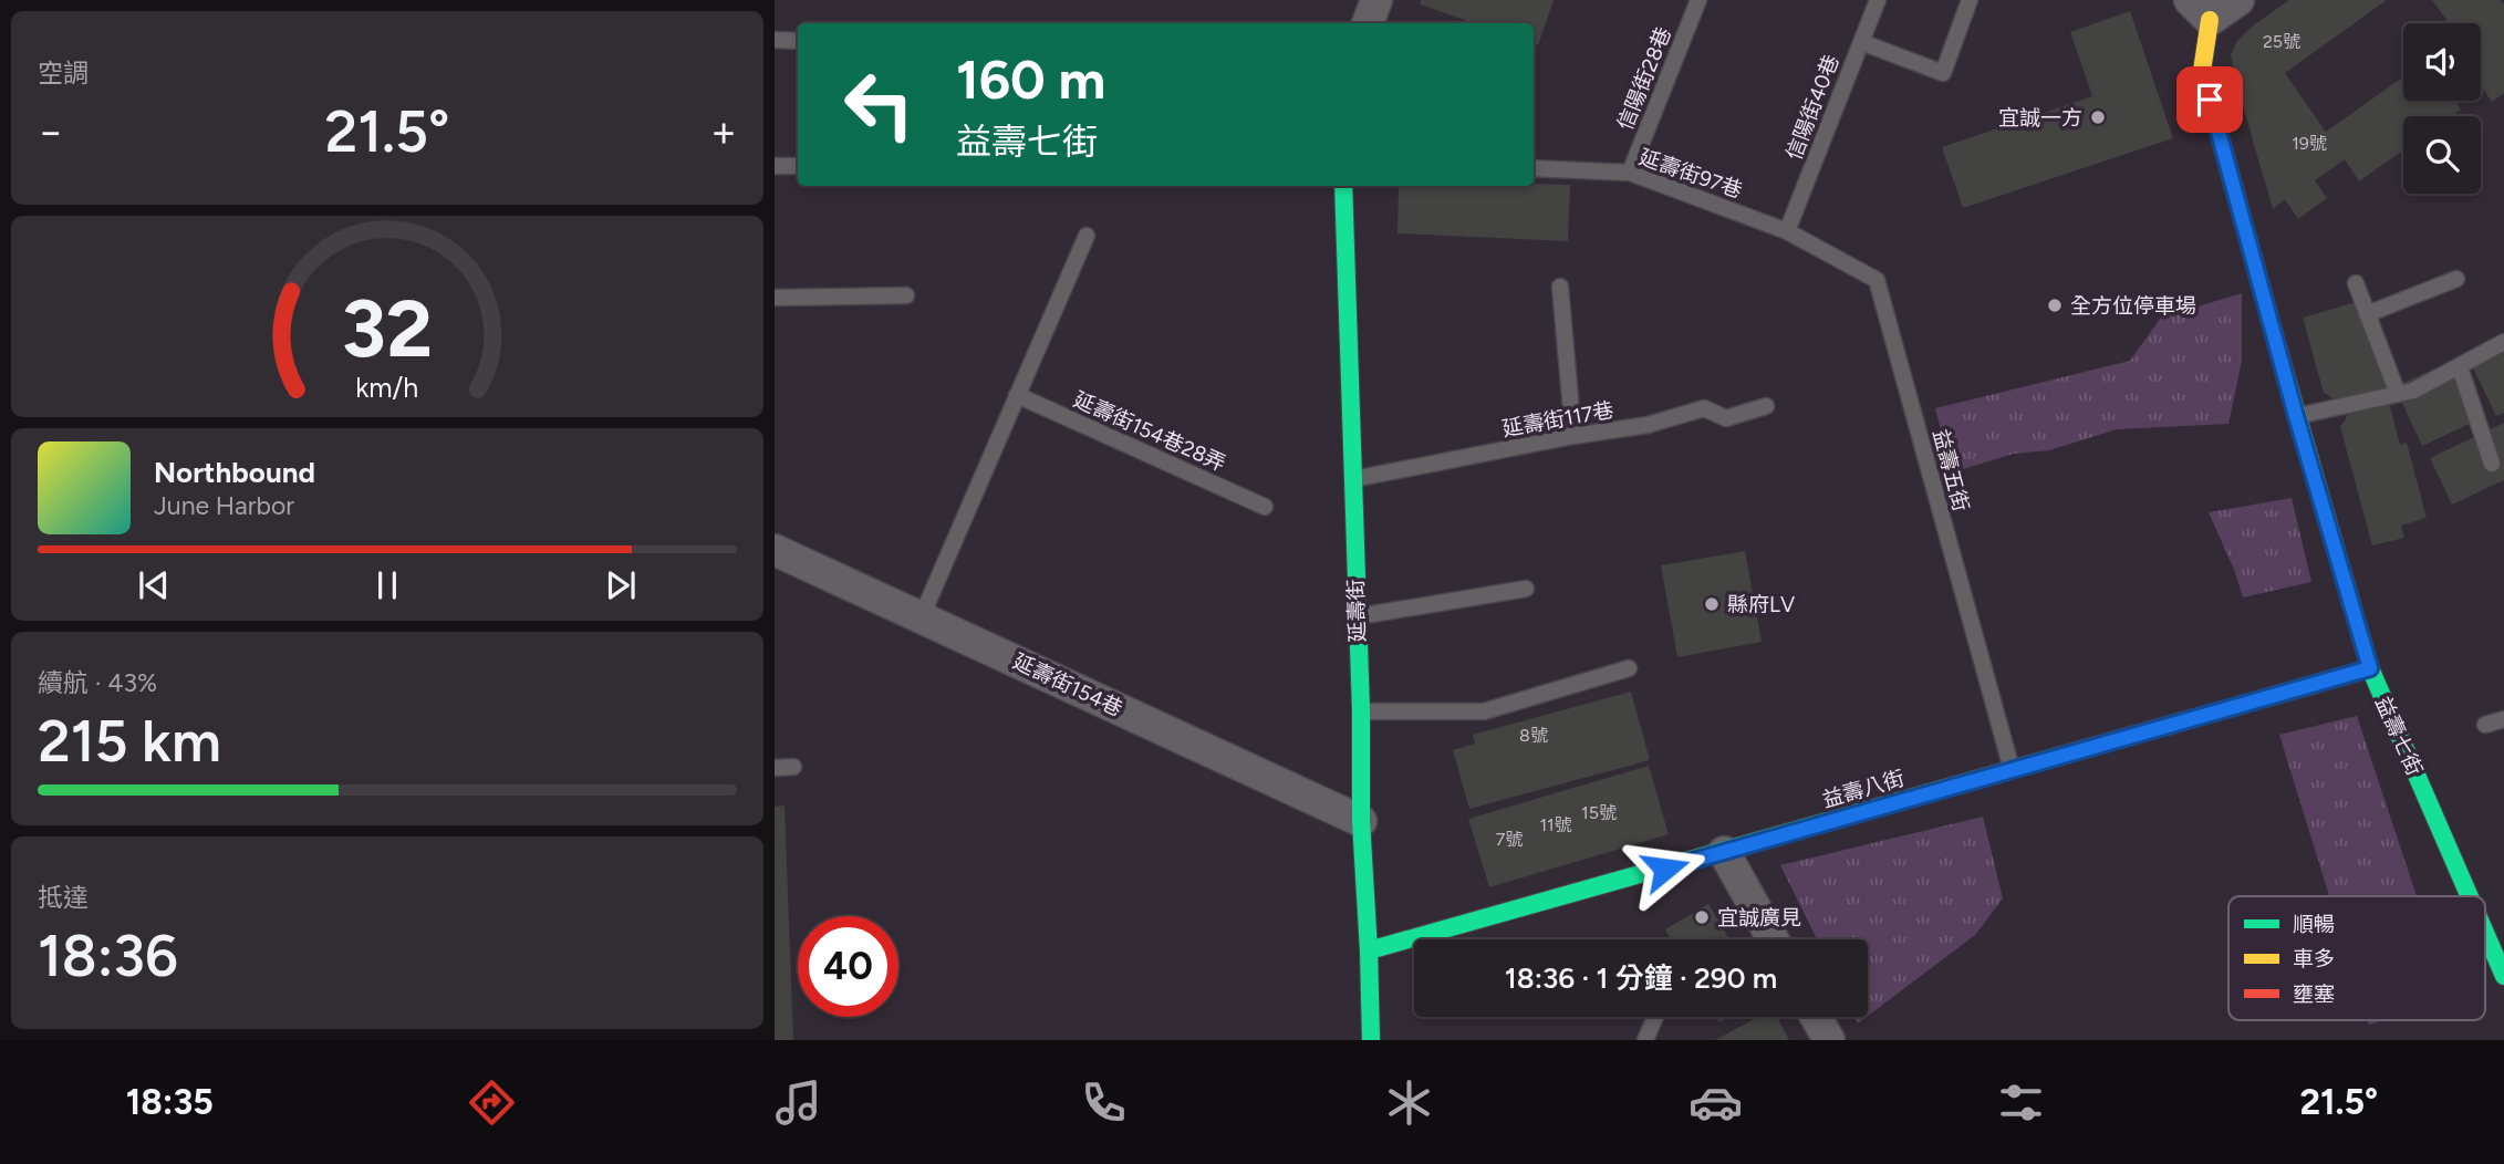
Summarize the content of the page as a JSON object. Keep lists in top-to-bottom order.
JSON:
{
  "streets": {
    "street": [
      "延壽街",
      "延壽街154巷",
      "益壽七街",
      "益壽八街"
    ],
    "lane": [
      "信陽街28巷",
      "信陽街40巷",
      "延壽街97巷",
      "延壽街117巷",
      "延壽街154巷28弄",
      "益壽五街"
    ]
  },
  "crossings": [
    ["信陽街28巷", "延壽街97巷"],
    ["信陽街40巷", "延壽街97巷"],
    ["信陽街40巷", "益壽五街"],
    ["延壽街97巷", "益壽五街"],
    ["延壽街117巷", "延壽街"],
    ["益壽五街", "益壽八街"],
    ["延壽街", "延壽街154巷"],
    ["延壽街", "益壽八街"],
    ["益壽七街", "益壽八街"]
  ],
  "places": [
    "宜誠一方",
    "全方位停車場",
    "縣府LV",
    "宜誠廣見"
  ],
  "house_numbers": [
    "25號",
    "19號",
    "8號",
    "15號",
    "11號",
    "7號"
  ],
  "legend": ["順暢", "車多", "壅塞"],
  "page": {
    "tile": [
      "空調",
      ["續航 · 43%", "215 km"],
      ["抵達", "18:36"]
    ],
    "turn": ["160 m", "益壽七街"],
    "heat": ["−", "21.5°", "+"],
    "song": ["Northbound", "June Harbor"],
    "limit": "40",
    "trip": "18:36 · 1 分鐘 · 290 m",
    "tabs": ["18:35", "21.5°"],
    "gauge": ["32", "km/h"]
  }
}
